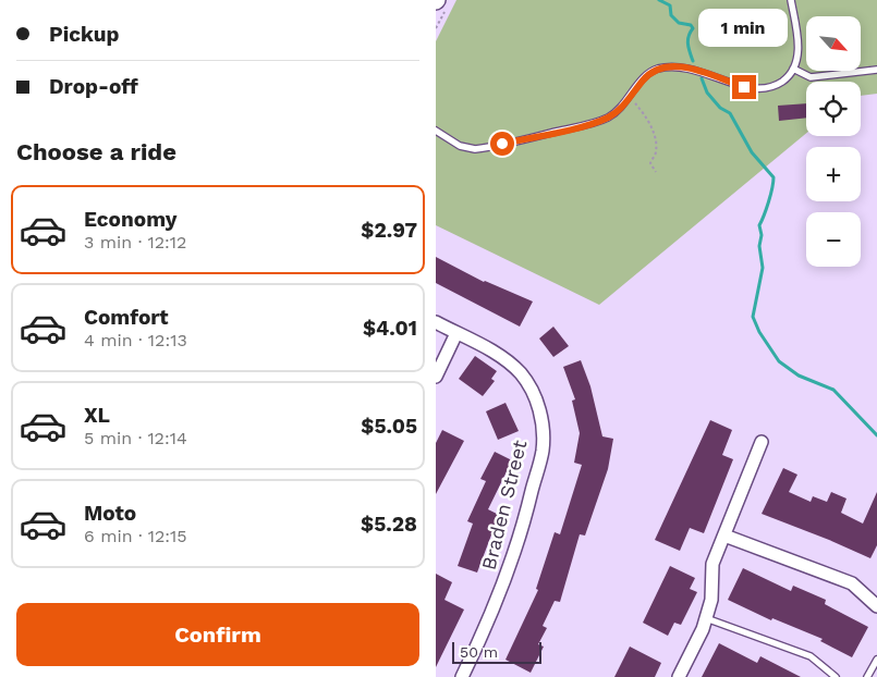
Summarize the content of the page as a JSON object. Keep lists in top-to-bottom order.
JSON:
{
  "streets": {
    "street": ["Braden Street"]
  },
  "scale_bar": "50 m",
  "north": "bottom right",
  "page": {
    "banner": ["Pickup", "Drop-off"],
    "bubble": "1 min",
    "map_buttons": ["+", "−"],
    "heading": "Choose a ride",
    "list": [
      {
        "name": "Economy",
        "note": "3 min · 12:12",
        "value": "$2.97"
      },
      {
        "name": "Comfort",
        "note": "4 min · 12:13",
        "value": "$4.01"
      },
      {
        "name": "XL",
        "note": "5 min · 12:14",
        "value": "$5.05"
      },
      {
        "name": "Moto",
        "note": "6 min · 12:15",
        "value": "$5.28"
      }
    ],
    "buttons": "Confirm",
    "scale": "50 m"
  }
}
